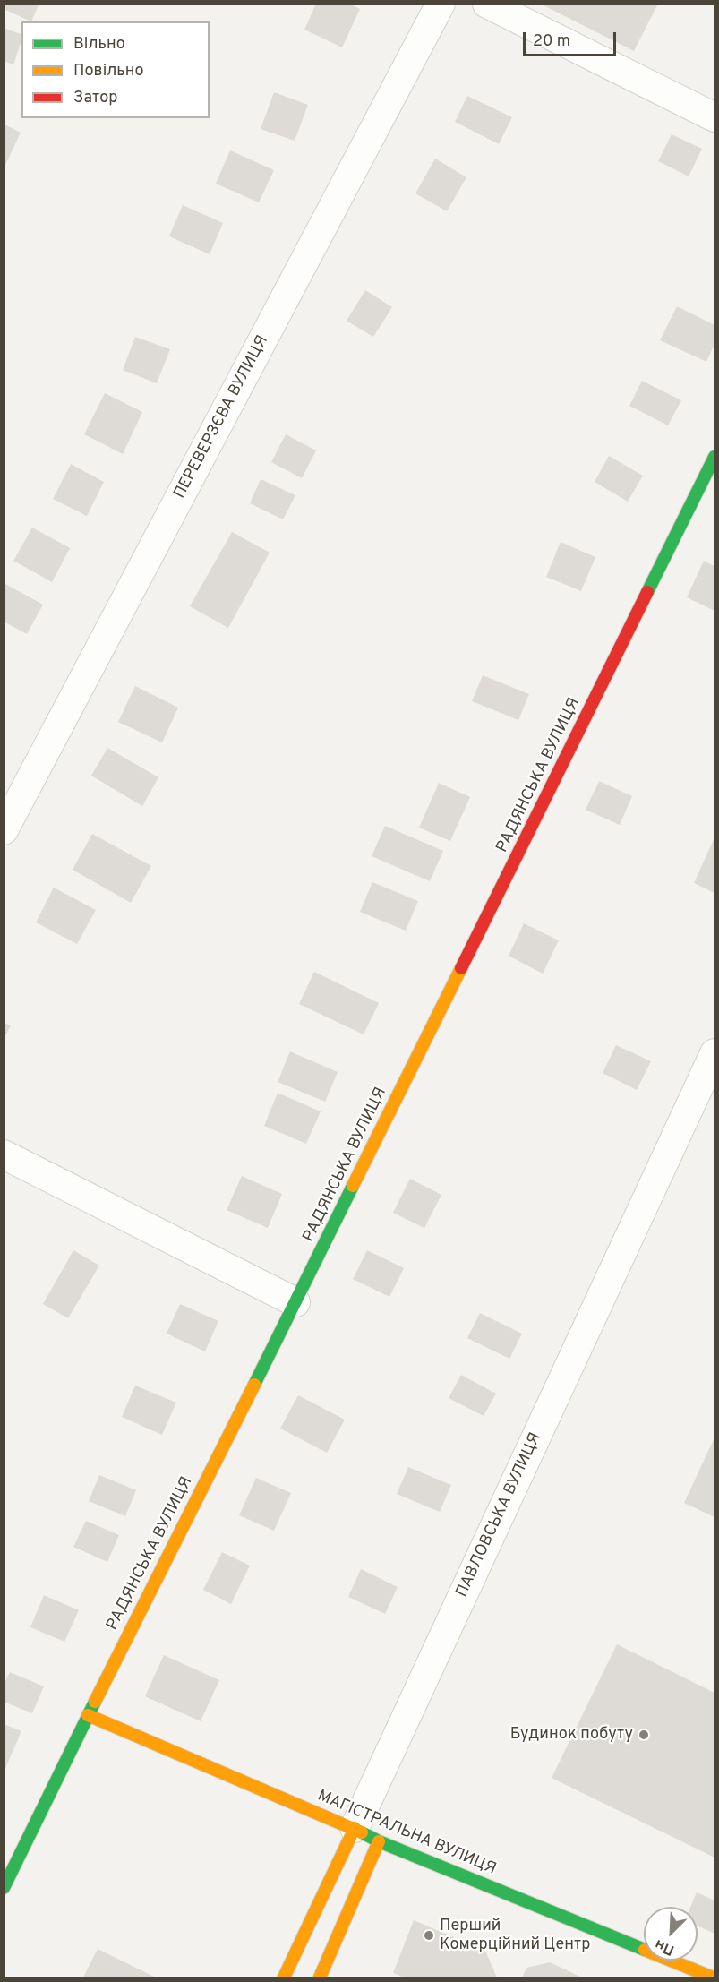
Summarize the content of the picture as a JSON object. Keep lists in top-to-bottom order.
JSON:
{
  "streets": {
    "street": [
      "ПЕРЕВЕРЗЄВА ВУЛИЦЯ",
      "РАДЯНСЬКА ВУЛИЦЯ",
      "ПАВЛОВСЬКА ВУЛИЦЯ",
      "МАГІСТРАЛЬНА ВУЛИЦЯ"
    ]
  },
  "crossings": [
    ["РАДЯНСЬКА ВУЛИЦЯ", "МАГІСТРАЛЬНА ВУЛИЦЯ"],
    ["ПАВЛОВСЬКА ВУЛИЦЯ", "МАГІСТРАЛЬНА ВУЛИЦЯ"]
  ],
  "places": ["Будинок побуту", "Перший Комерційний Центр"],
  "legend": ["Вільно", "Повільно", "Затор"],
  "scale_bar": "20 m",
  "north": "bottom left"
}
